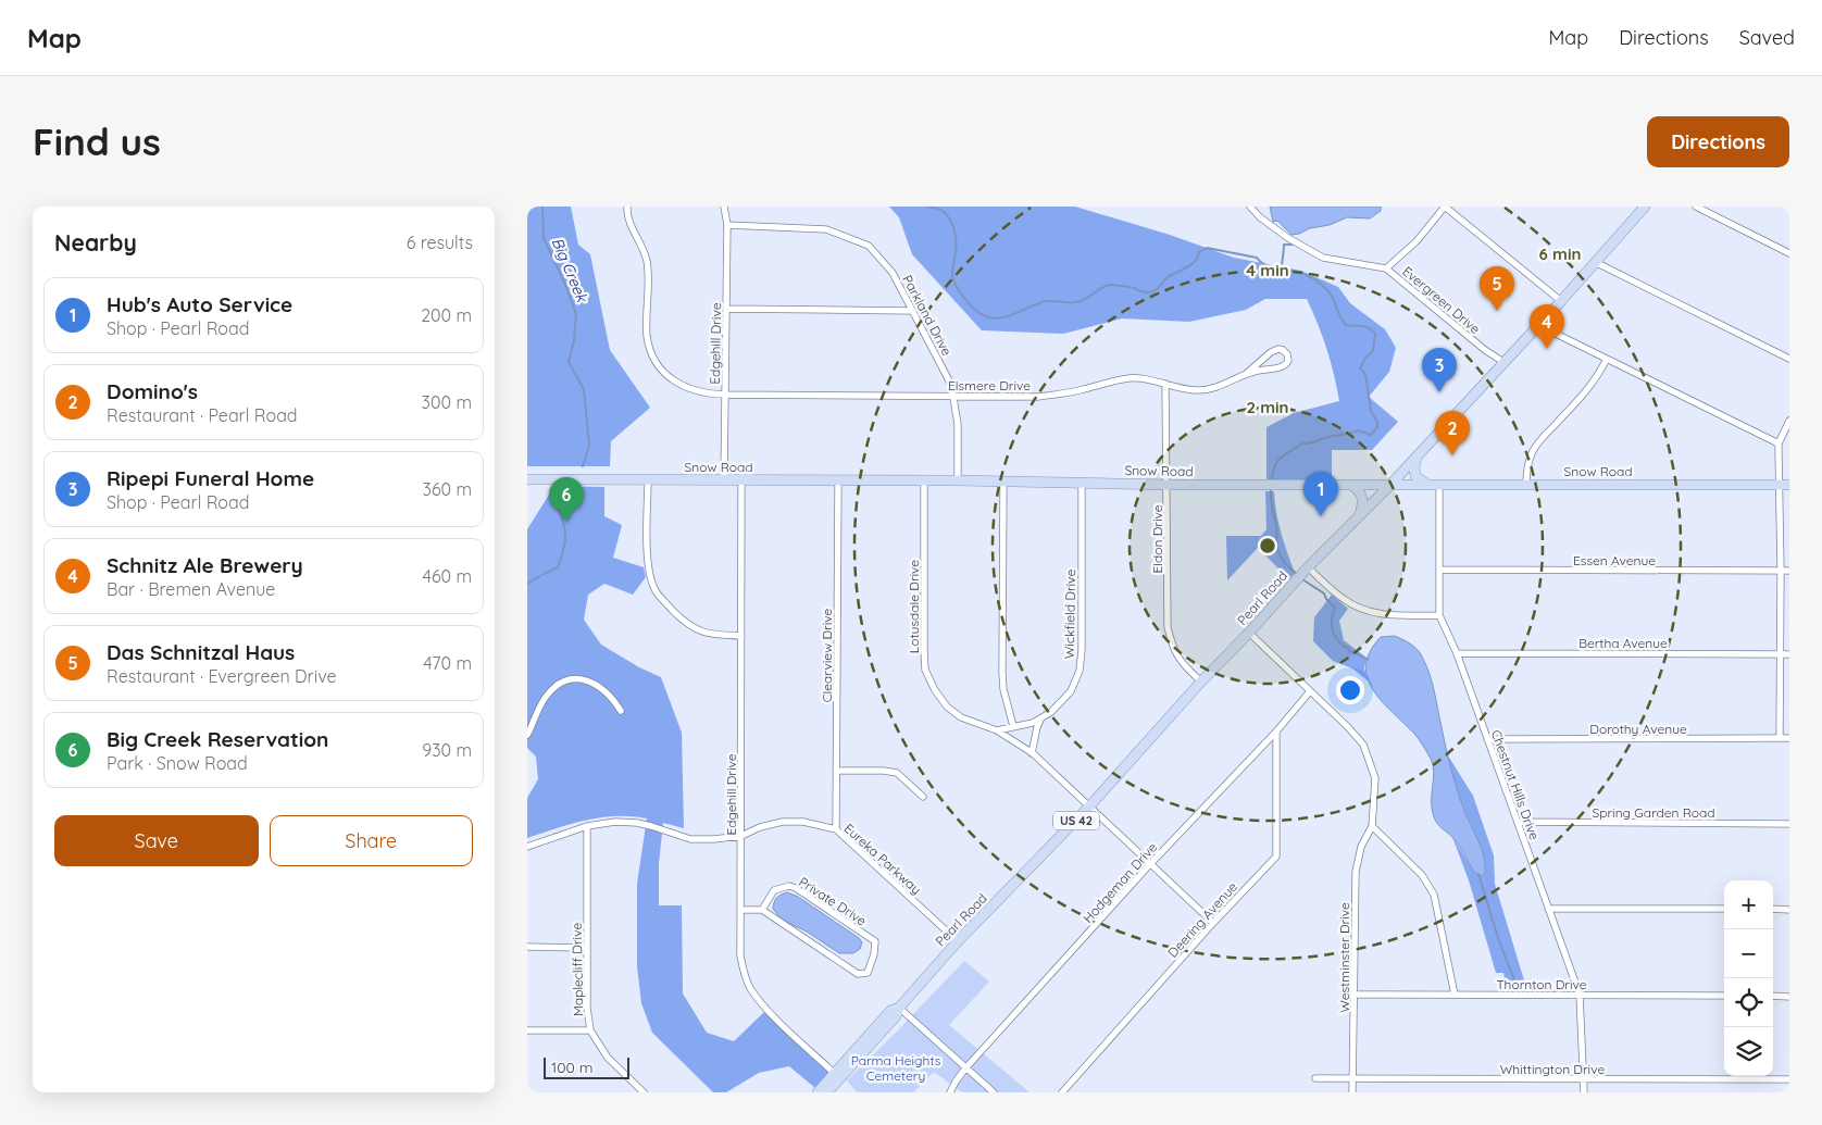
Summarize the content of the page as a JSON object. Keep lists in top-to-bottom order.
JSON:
{
  "streets": {
    "main road": ["Snow Road", "Pearl Road", "US 42"],
    "street": [
      "Evergreen Drive",
      "Parkland Drive",
      "Edgehill Drive",
      "Elsmere Drive",
      "Eldon Drive",
      "Essen Avenue",
      "Lotusdale Drive",
      "Wickfield Drive",
      "Bertha Avenue",
      "Clearview Drive",
      "Dorothy Avenue",
      "Chestnut Hills Drive",
      "Spring Garden Road",
      "Eureka Parkway",
      "Hodgeman Drive",
      "Private Drive",
      "Deering Avenue",
      "Westminster Drive",
      "Maplecliff Drive",
      "Thornton Drive",
      "Whittington Drive"
    ]
  },
  "crossings": [
    ["Evergreen Drive", "Pearl Road"],
    ["Parkland Drive", "Edgehill Drive"],
    ["Parkland Drive", "Elsmere Drive"],
    ["Parkland Drive", "Snow Road"],
    ["Edgehill Drive", "Elsmere Drive"],
    ["Edgehill Drive", "Snow Road"],
    ["Edgehill Drive", "Pearl Road"],
    ["Edgehill Drive", "Eureka Parkway"],
    ["Elsmere Drive", "Eldon Drive"],
    ["Snow Road", "Eldon Drive"],
    ["Snow Road", "Pearl Road"],
    ["Snow Road", "Lotusdale Drive"],
    ["Snow Road", "Wickfield Drive"],
    ["Snow Road", "Clearview Drive"],
    ["Snow Road", "Chestnut Hills Drive"],
    ["Eldon Drive", "Pearl Road"],
    ["Essen Avenue", "Chestnut Hills Drive"],
    ["Pearl Road", "Lotusdale Drive"],
    ["Pearl Road", "Eureka Parkway"],
    ["Lotusdale Drive", "Wickfield Drive"],
    ["Lotusdale Drive", "Hodgeman Drive"],
    ["Lotusdale Drive", "Deering Avenue"],
    ["Bertha Avenue", "Chestnut Hills Drive"],
    ["Clearview Drive", "Eureka Parkway"],
    ["Dorothy Avenue", "Chestnut Hills Drive"],
    ["Chestnut Hills Drive", "Spring Garden Road"],
    ["Chestnut Hills Drive", "Thornton Drive"],
    ["Chestnut Hills Drive", "Whittington Drive"],
    ["Eureka Parkway", "Maplecliff Drive"],
    ["Hodgeman Drive", "Deering Avenue"],
    ["Westminster Drive", "Thornton Drive"],
    ["Westminster Drive", "Whittington Drive"]
  ],
  "water": ["Big Creek"],
  "parks": ["Parma Heights Cemetery"],
  "scale_bar": "100 m",
  "page": {
    "header": "Map",
    "nav": ["Map", "Directions", "Saved"],
    "buttons": [
      "Directions",
      ["Save", "Share"]
    ],
    "title": "Find us",
    "heading": ["Nearby", "6 results"],
    "pins": [
      "5",
      "4",
      "3",
      "2",
      "1",
      "6"
    ],
    "list": [
      {
        "mark": "1",
        "name": "Hub's Auto Service",
        "note": "Shop · Pearl Road",
        "value": "200 m"
      },
      {
        "mark": "2",
        "name": "Domino's",
        "note": "Restaurant · Pearl Road",
        "value": "300 m"
      },
      {
        "mark": "3",
        "name": "Ripepi Funeral Home",
        "note": "Shop · Pearl Road",
        "value": "360 m"
      },
      {
        "mark": "4",
        "name": "Schnitz Ale Brewery",
        "note": "Bar · Bremen Avenue",
        "value": "460 m"
      },
      {
        "mark": "5",
        "name": "Das Schnitzal Haus",
        "note": "Restaurant · Evergreen Drive",
        "value": "470 m"
      },
      {
        "mark": "6",
        "name": "Big Creek Reservation",
        "note": "Park · Snow Road",
        "value": "930 m"
      }
    ],
    "map_buttons": ["+", "−"],
    "scale": "100 m"
  },
  "rings": ["6 min", "4 min", "2 min"]
}
